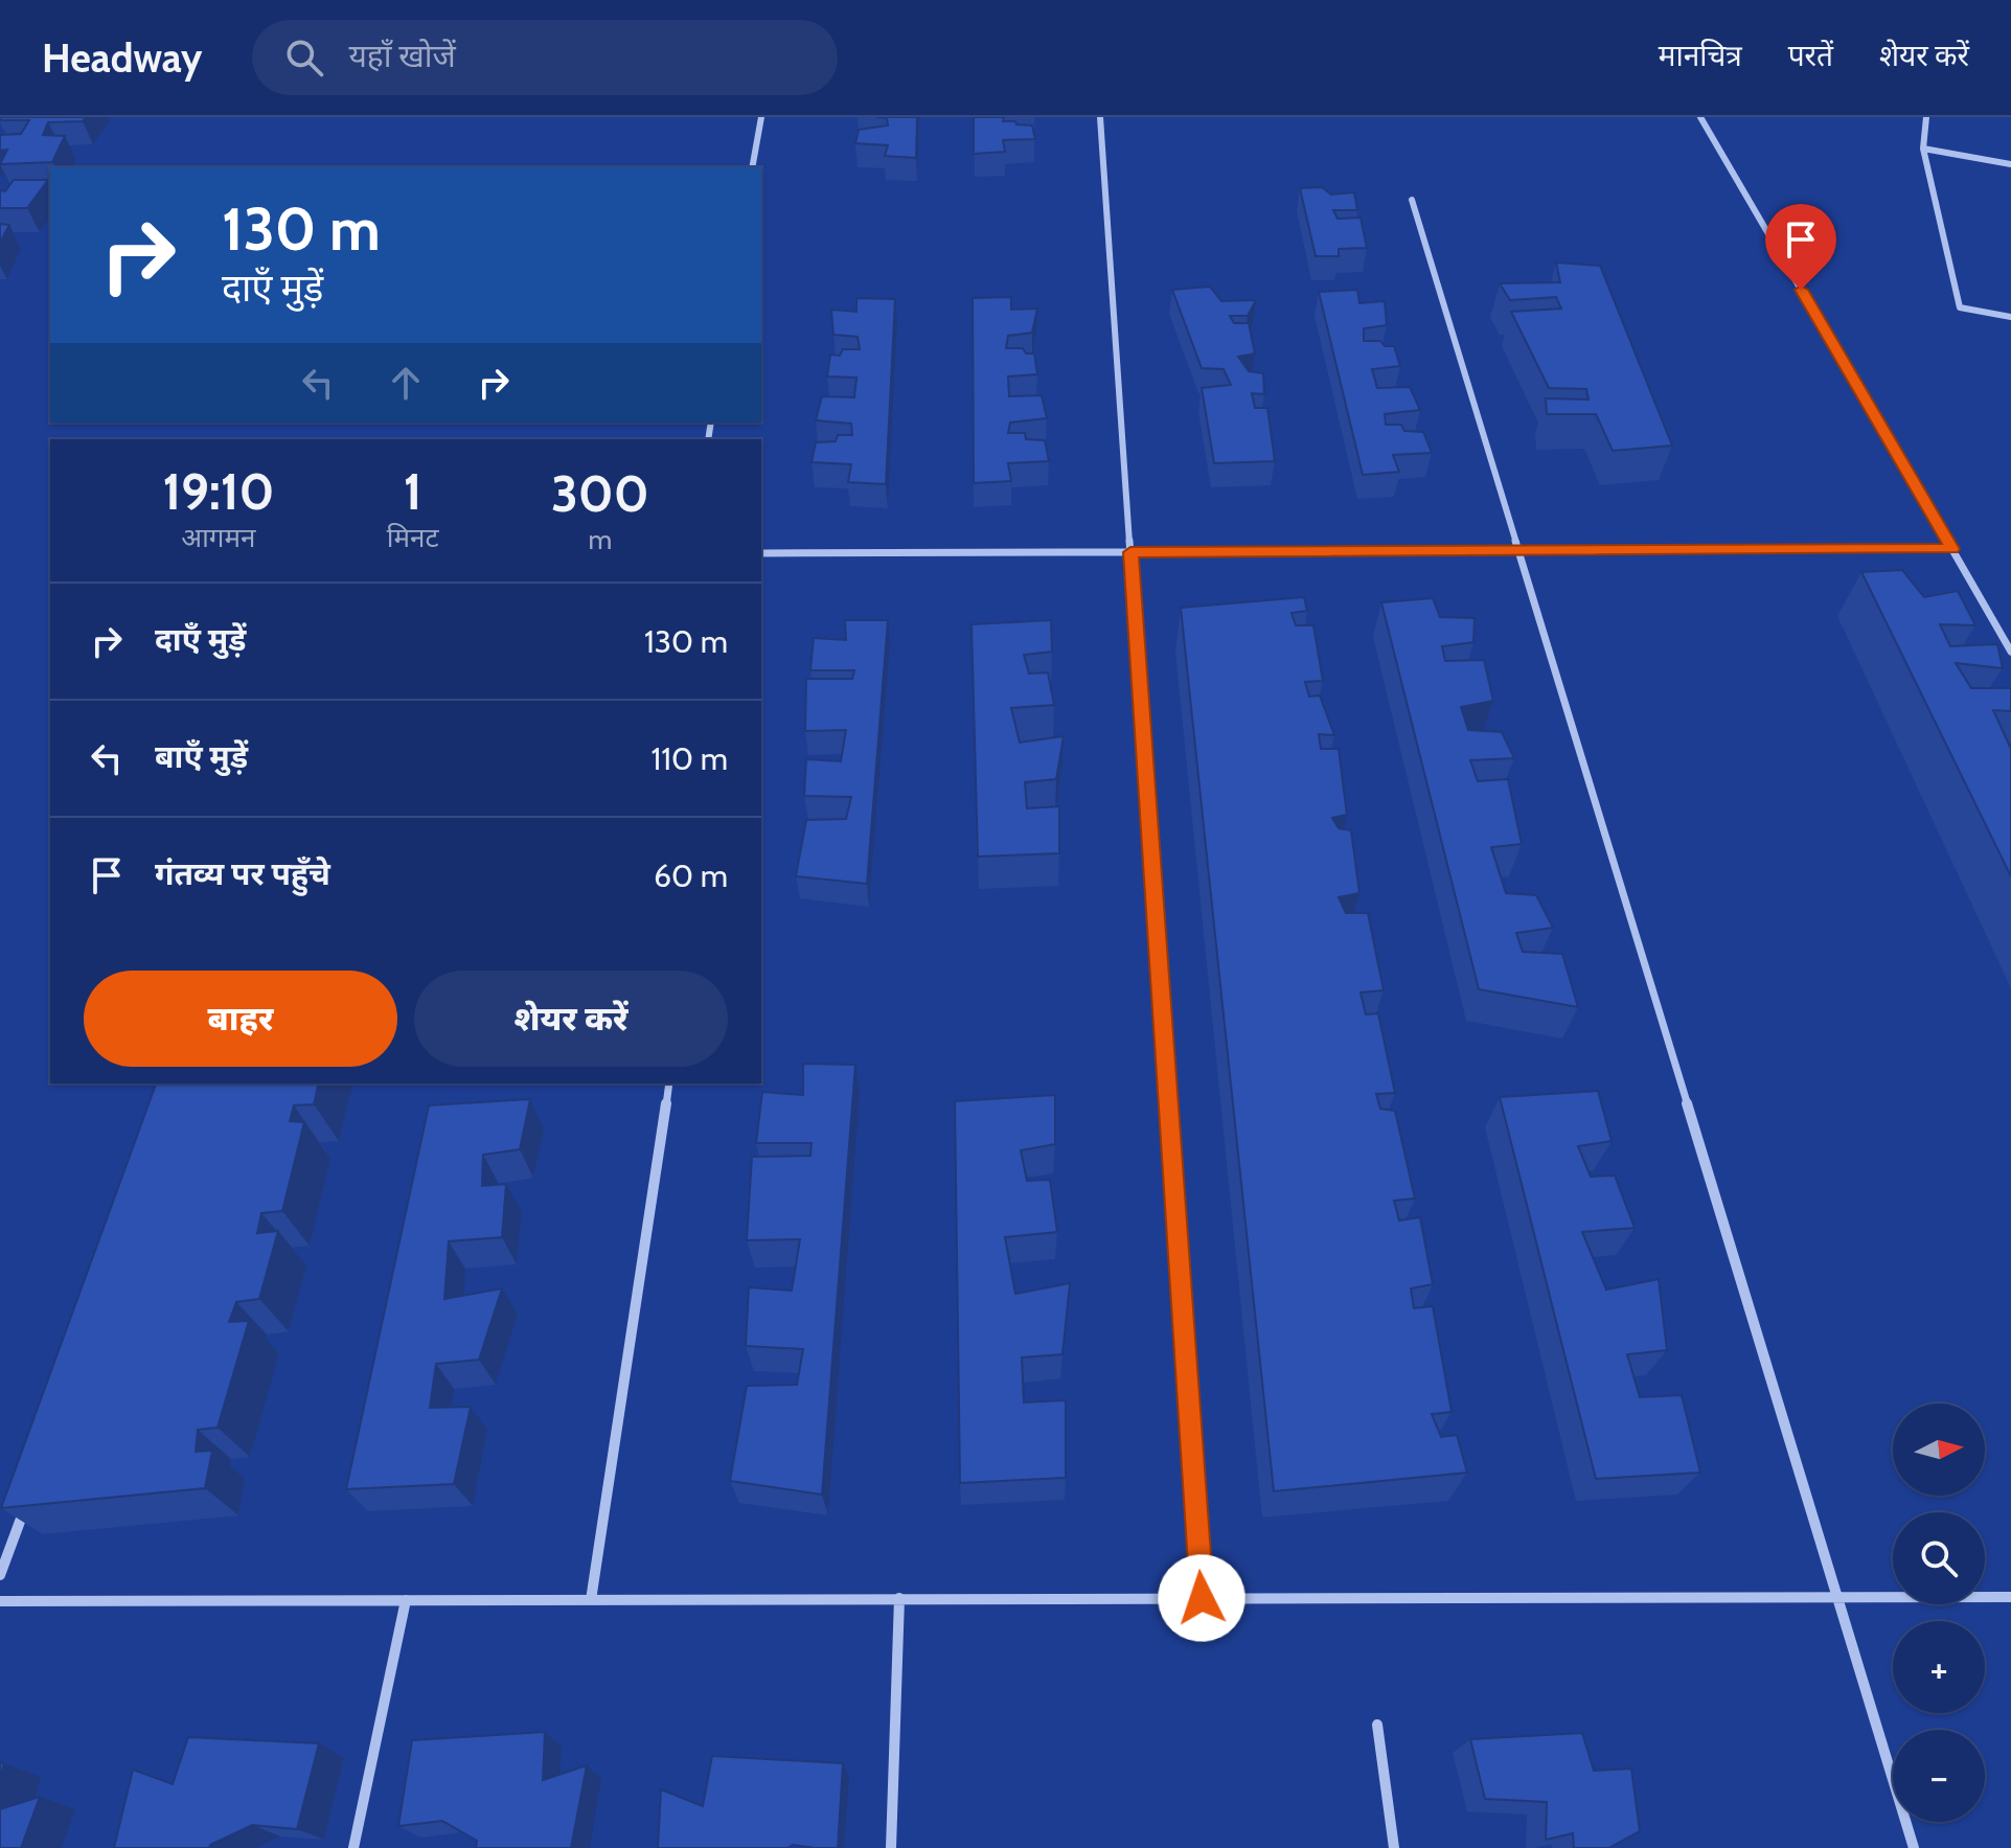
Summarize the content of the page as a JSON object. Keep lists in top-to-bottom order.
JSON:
{
  "north": "right",
  "page": {
    "header": "Headway",
    "search": "यहाँ खोजें",
    "nav": ["मानचित्र", "परतें", "शेयर करें"],
    "turn": ["130 m", "दाएँ मुड़ें"],
    "eta": [
      "19:10",
      "आगमन",
      "1",
      "मिनट",
      "300",
      "m"
    ],
    "list": [
      {
        "name": "दाएँ मुड़ें",
        "value": "130 m"
      },
      {
        "name": "बाएँ मुड़ें",
        "value": "110 m"
      },
      {
        "name": "गंतव्य पर पहुँचे",
        "value": "60 m"
      }
    ],
    "buttons": ["बाहर", "शेयर करें"],
    "map_buttons": ["+", "−"]
  }
}
